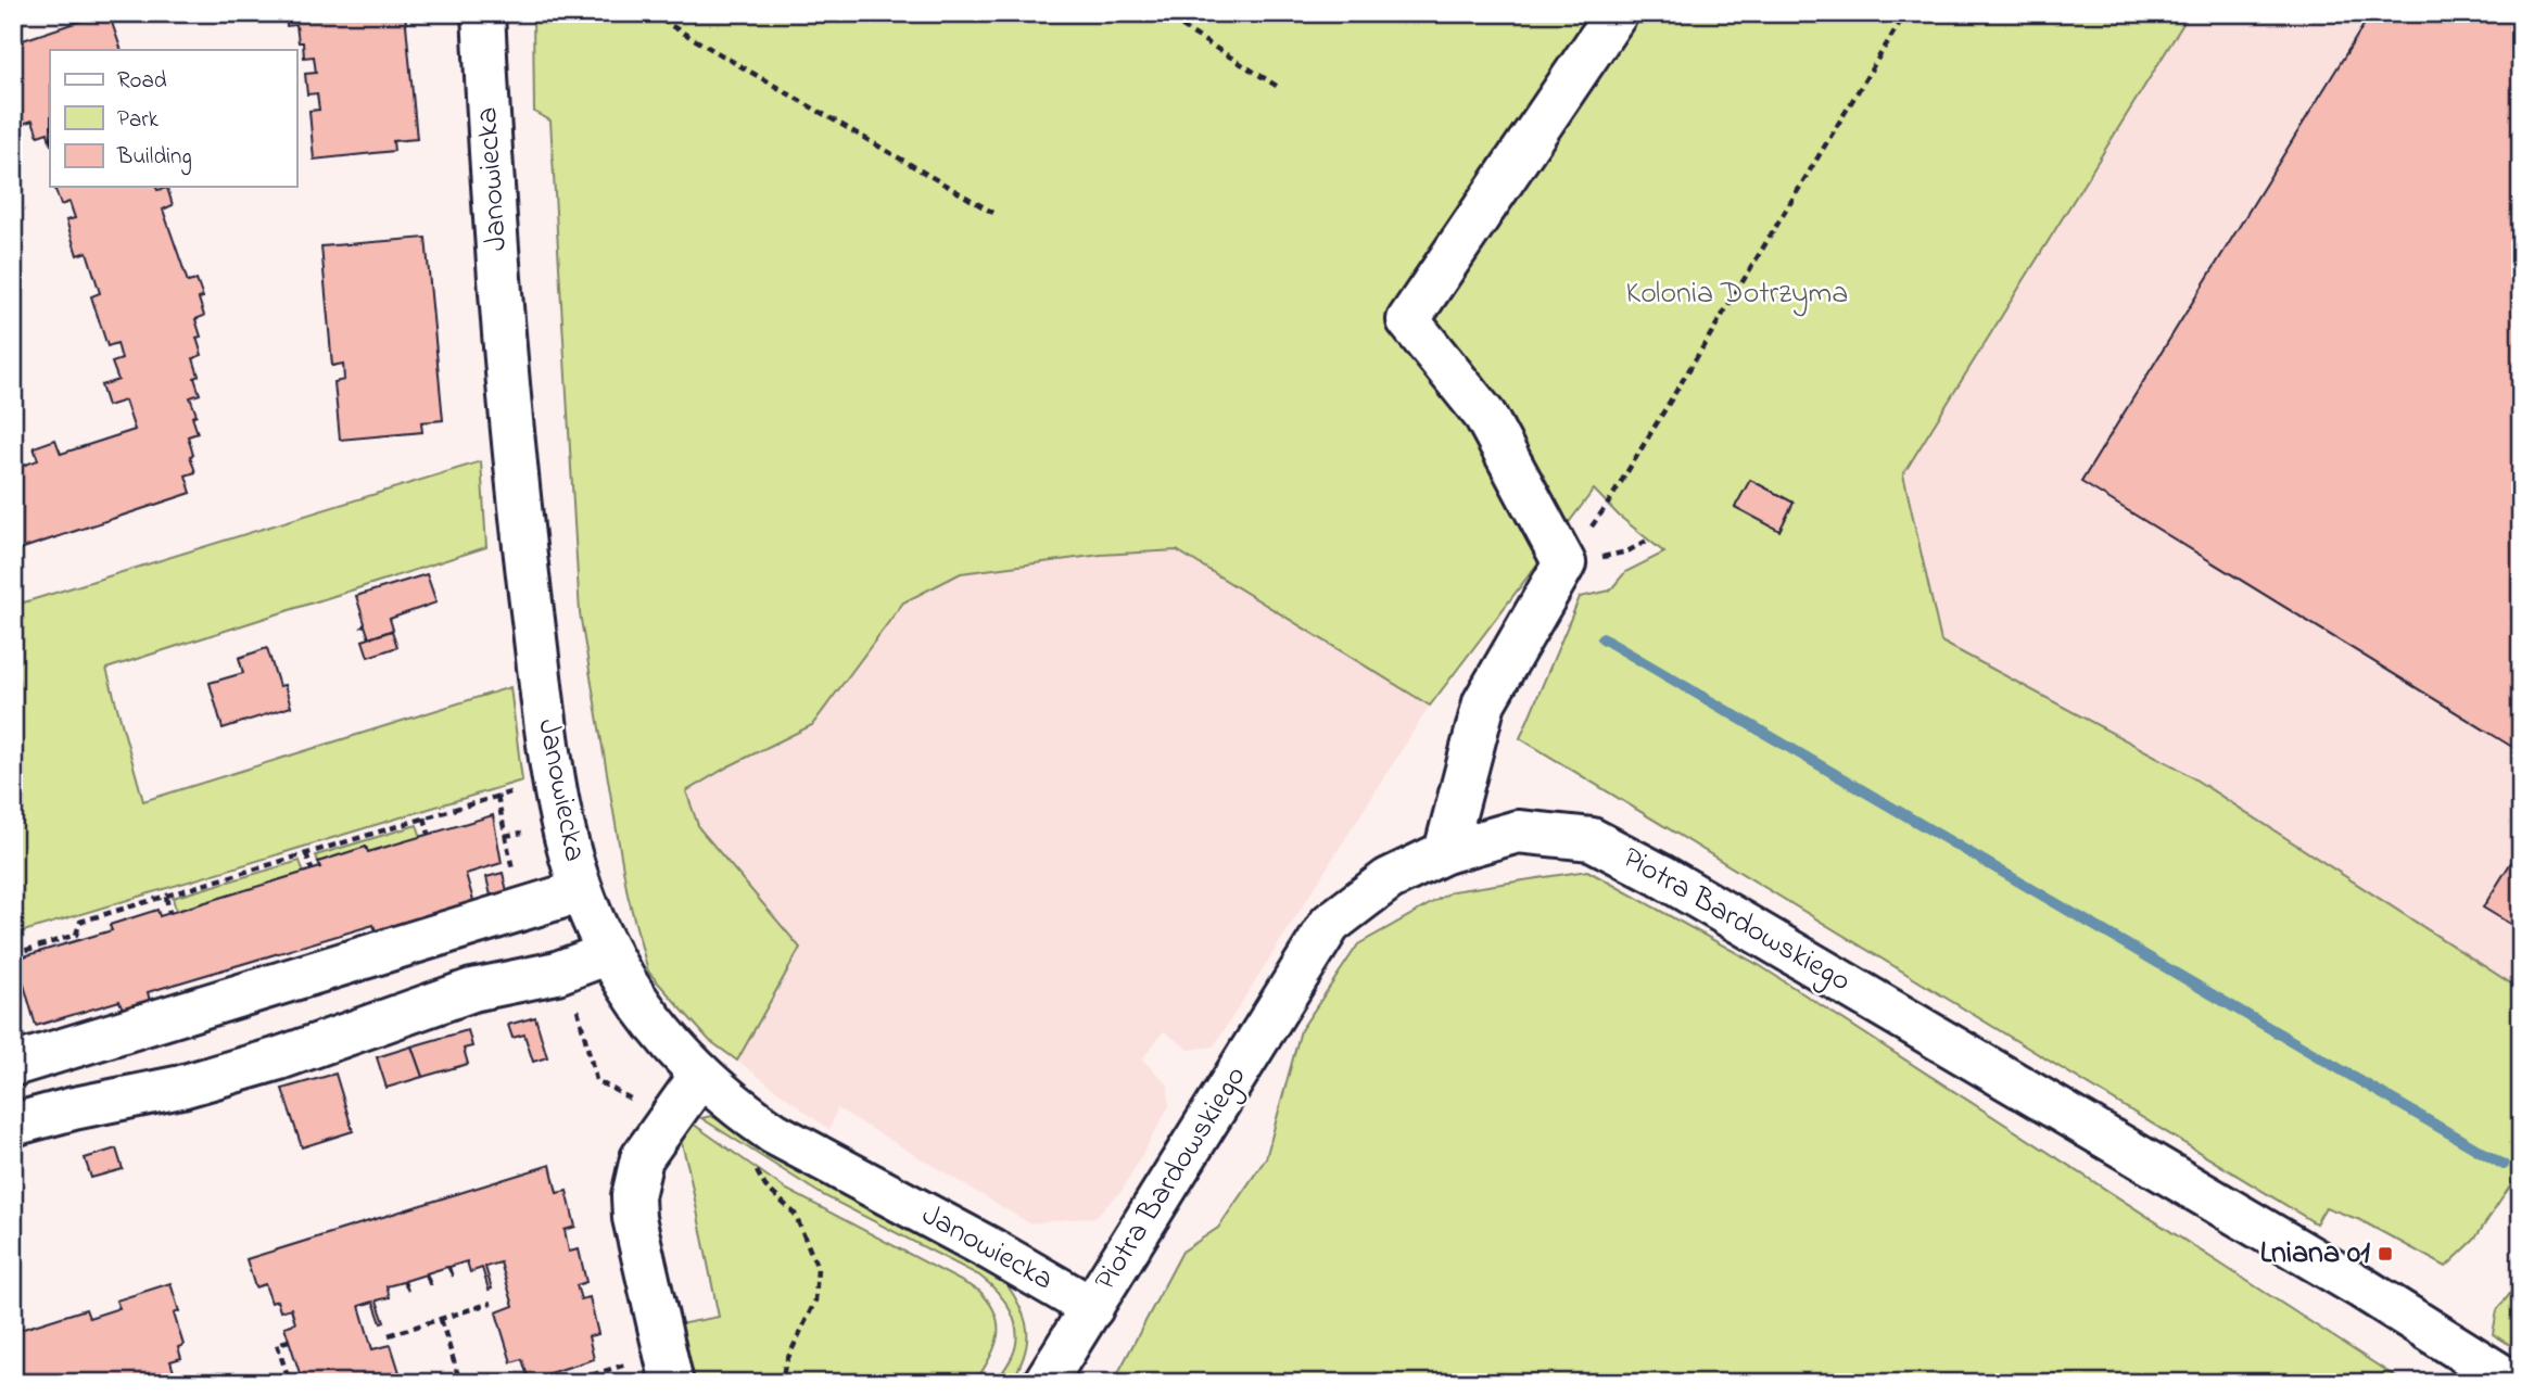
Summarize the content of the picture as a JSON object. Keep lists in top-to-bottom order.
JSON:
{
  "streets": {
    "street": ["Janowiecka", "Piotra Bardowskiego"]
  },
  "crossings": [
    ["Janowiecka", "Piotra Bardowskiego"]
  ],
  "parks": ["Kolonia Dotrzyma"],
  "places": {
    "transit": ["Lniana 01"]
  },
  "legend": ["Road", "Park", "Building"]
}
